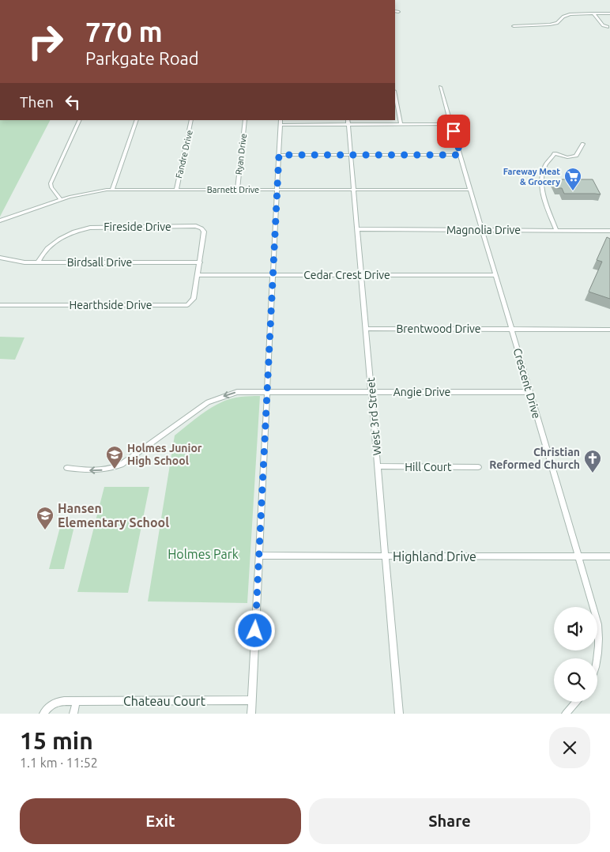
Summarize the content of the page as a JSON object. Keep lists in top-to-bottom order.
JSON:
{
  "streets": {
    "street": [
      "Fandre Drive",
      "Ryan Drive",
      "Barnett Drive",
      "Fireside Drive",
      "Magnolia Drive",
      "Birdsall Drive",
      "Cedar Crest Drive",
      "Hearthside Drive",
      "Brentwood Drive",
      "Crescent Drive",
      "Angie Drive",
      "West 3rd Street",
      "Hill Court",
      "Highland Drive",
      "Chateau Court"
    ]
  },
  "crossings": [
    ["Fandre Drive", "Barnett Drive"],
    ["Ryan Drive", "Barnett Drive"],
    ["Barnett Drive", "Crescent Drive"],
    ["Barnett Drive", "West 3rd Street"],
    ["Fireside Drive", "Birdsall Drive"],
    ["Fireside Drive", "Cedar Crest Drive"],
    ["Fireside Drive", "Hearthside Drive"],
    ["Magnolia Drive", "Crescent Drive"],
    ["Magnolia Drive", "West 3rd Street"],
    ["Cedar Crest Drive", "Hearthside Drive"],
    ["Cedar Crest Drive", "Crescent Drive"],
    ["Cedar Crest Drive", "West 3rd Street"],
    ["Brentwood Drive", "Crescent Drive"],
    ["Brentwood Drive", "West 3rd Street"],
    ["Crescent Drive", "Angie Drive"],
    ["Crescent Drive", "Highland Drive"],
    ["Angie Drive", "West 3rd Street"],
    ["West 3rd Street", "Hill Court"],
    ["West 3rd Street", "Highland Drive"]
  ],
  "one_way": ["Angie Drive"],
  "parks": ["Holmes Park"],
  "places": {
    "supermarket": ["Fareway Meat & Grocery"],
    "school or university": ["Holmes Junior High School", "Hansen Elementary School"],
    "church": ["Christian Reformed Church"]
  },
  "page": {
    "turn": ["770 m", "Parkgate Road"],
    "then": "Then",
    "heading": ["15 min", "1.1 km · 11:52"],
    "buttons": ["Exit", "Share"]
  }
}
